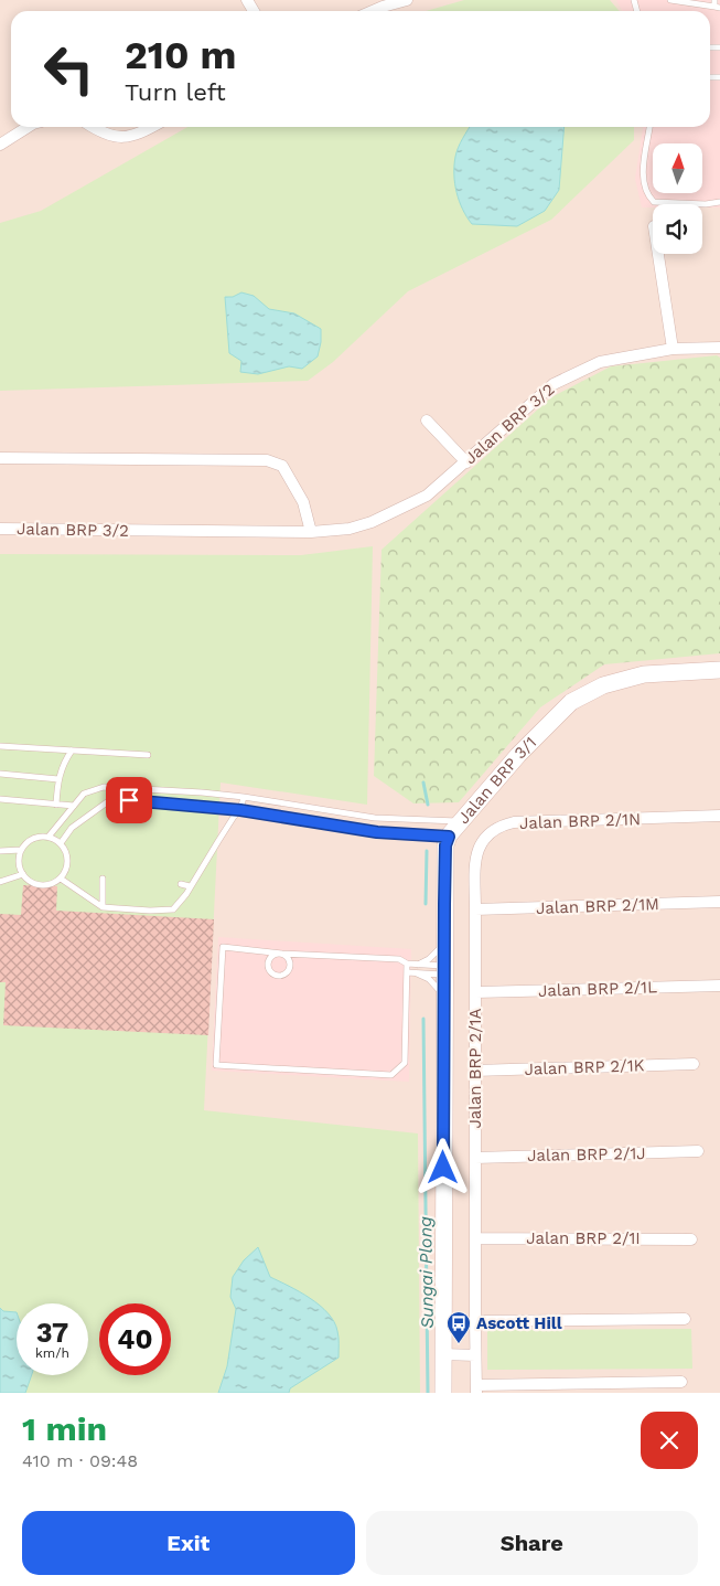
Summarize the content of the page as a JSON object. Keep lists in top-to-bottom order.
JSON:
{
  "streets": {
    "street": [
      "Jalan BRP 3/2",
      "Jalan BRP 3/1",
      "Jalan BRP 2/1N",
      "Jalan BRP 2/1M",
      "Jalan BRP 2/1L",
      "Jalan BRP 2/1K",
      "Jalan BRP 2/1A",
      "Jalan BRP 2/1J",
      "Jalan BRP 2/1I"
    ]
  },
  "crossings": [
    ["Jalan BRP 2/1N", "Jalan BRP 2/1M"],
    ["Jalan BRP 2/1N", "Jalan BRP 2/1A"],
    ["Jalan BRP 2/1M", "Jalan BRP 2/1A"],
    ["Jalan BRP 2/1L", "Jalan BRP 2/1A"],
    ["Jalan BRP 2/1K", "Jalan BRP 2/1A"],
    ["Jalan BRP 2/1A", "Jalan BRP 2/1J"],
    ["Jalan BRP 2/1A", "Jalan BRP 2/1I"]
  ],
  "water": ["Sungai Plong"],
  "places": {
    "bus stop": ["Ascott Hill"]
  },
  "north": "top",
  "page": {
    "turn": ["210 m", "Turn left"],
    "speed": "37 km/h",
    "limit": "40",
    "heading": ["1 min", "410 m · 09:48"],
    "buttons": ["Exit", "Share"]
  }
}
